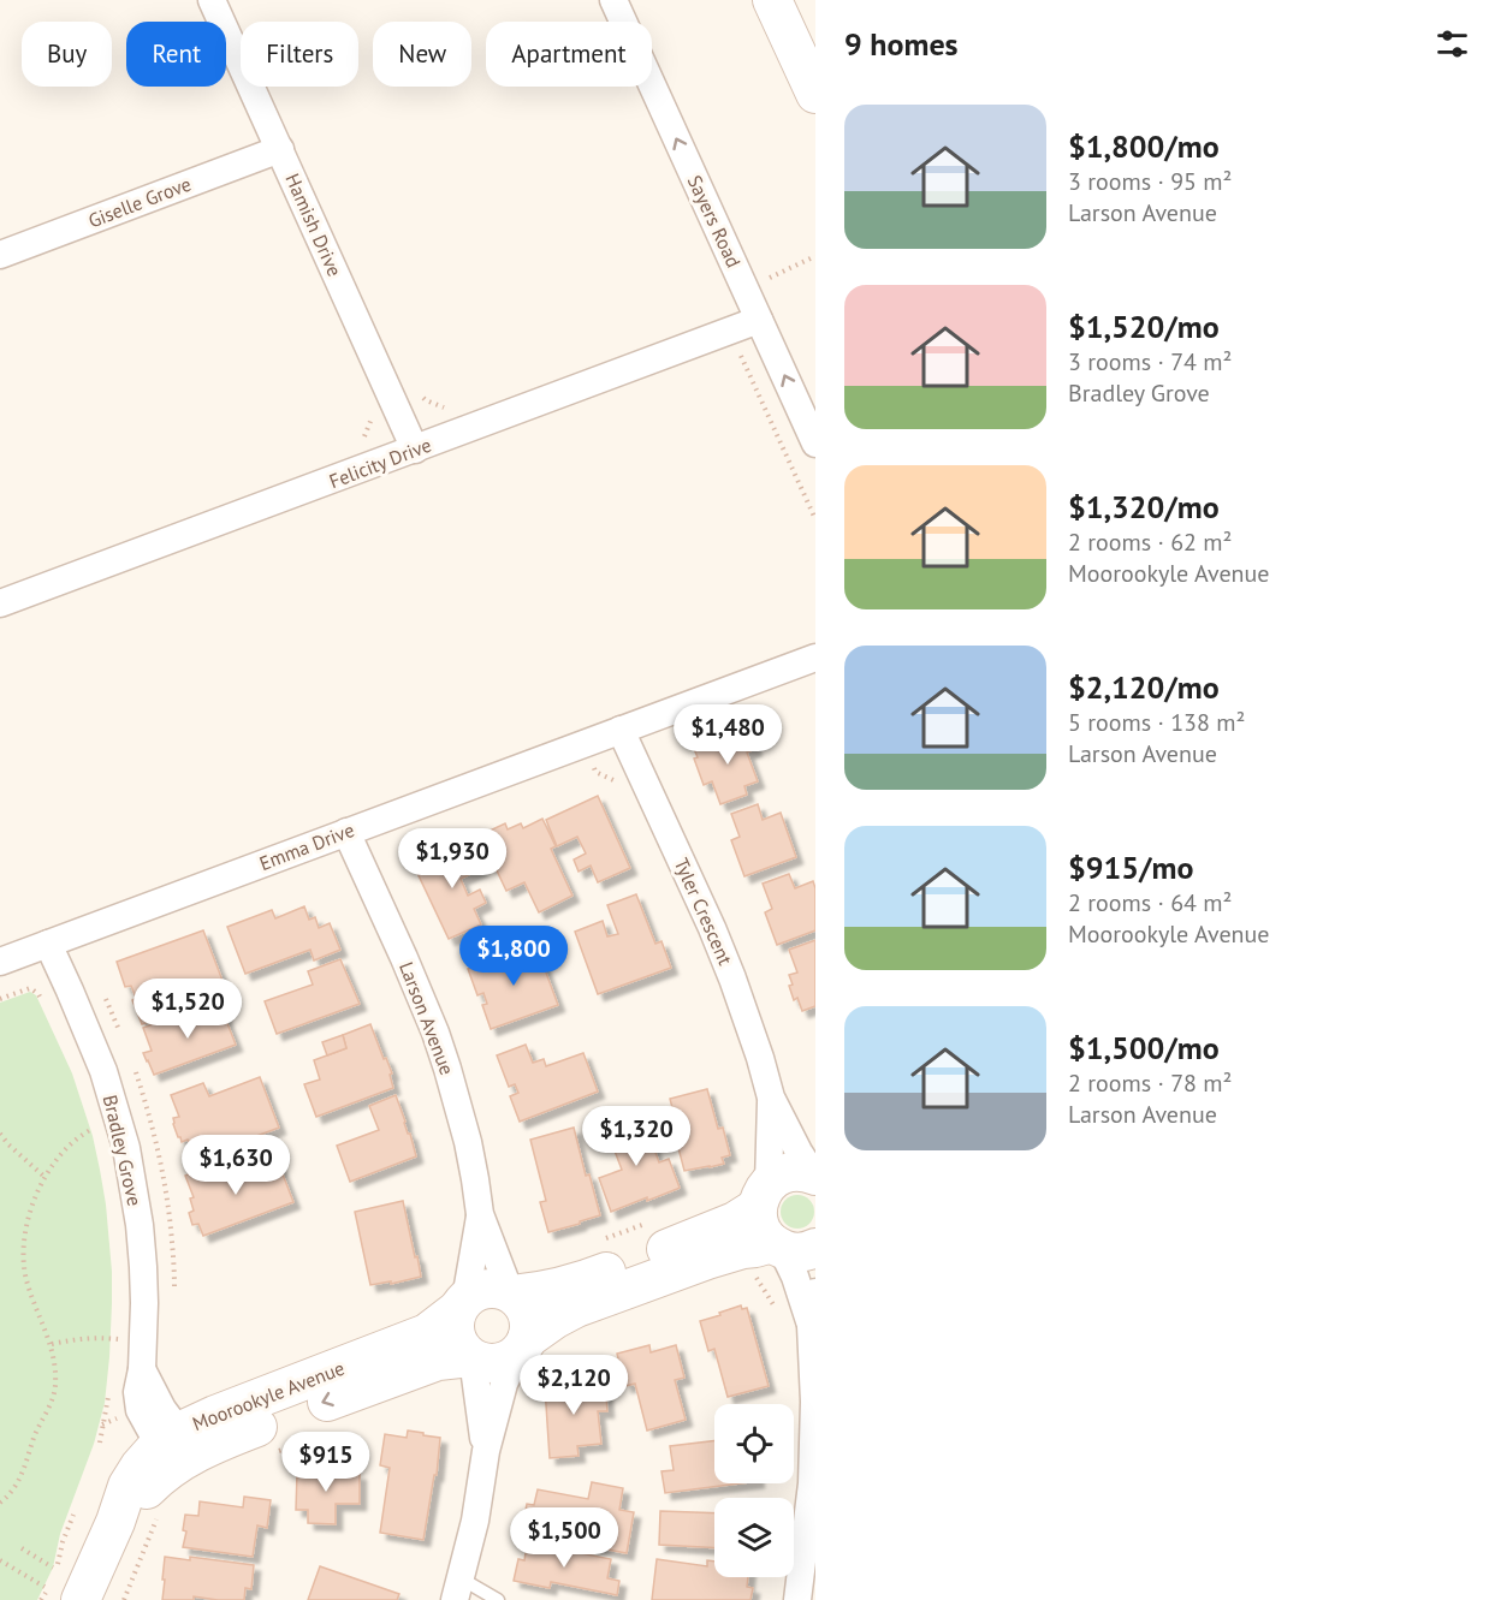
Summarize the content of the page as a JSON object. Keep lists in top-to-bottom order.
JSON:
{
  "streets": {
    "street": [
      "Giselle Grove",
      "Sayers Road",
      "Hamish Drive",
      "Felicity Drive",
      "Emma Drive",
      "Tyler Crescent",
      "Larson Avenue",
      "Bradley Grove",
      "Moorookyle Avenue"
    ]
  },
  "crossings": [
    ["Giselle Grove", "Hamish Drive"],
    ["Sayers Road", "Felicity Drive"],
    ["Hamish Drive", "Felicity Drive"],
    ["Emma Drive", "Tyler Crescent"],
    ["Emma Drive", "Larson Avenue"],
    ["Emma Drive", "Bradley Grove"],
    ["Larson Avenue", "Moorookyle Avenue"],
    ["Bradley Grove", "Moorookyle Avenue"]
  ],
  "one_way": ["Sayers Road"],
  "page": {
    "heading": "9 homes",
    "chip": [
      "Buy",
      "Rent",
      "Filters",
      "New",
      "Apartment"
    ],
    "list": [
      {
        "name": "$1,800/mo",
        "note": "3 rooms · 95 m² · Larson Avenue"
      },
      {
        "name": "$1,520/mo",
        "note": "3 rooms · 74 m² · Bradley Grove"
      },
      {
        "name": "$1,320/mo",
        "note": "2 rooms · 62 m² · Moorookyle Avenue"
      },
      {
        "name": "$2,120/mo",
        "note": "5 rooms · 138 m² · Larson Avenue"
      },
      {
        "name": "$915/mo",
        "note": "2 rooms · 64 m² · Moorookyle Avenue"
      },
      {
        "name": "$1,500/mo",
        "note": "2 rooms · 78 m² · Larson Avenue"
      }
    ],
    "price": [
      "$1,480",
      "$1,930",
      "$1,800",
      "$1,520",
      "$1,320",
      "$1,630",
      "$2,120",
      "$915",
      "$1,500"
    ]
  }
}
